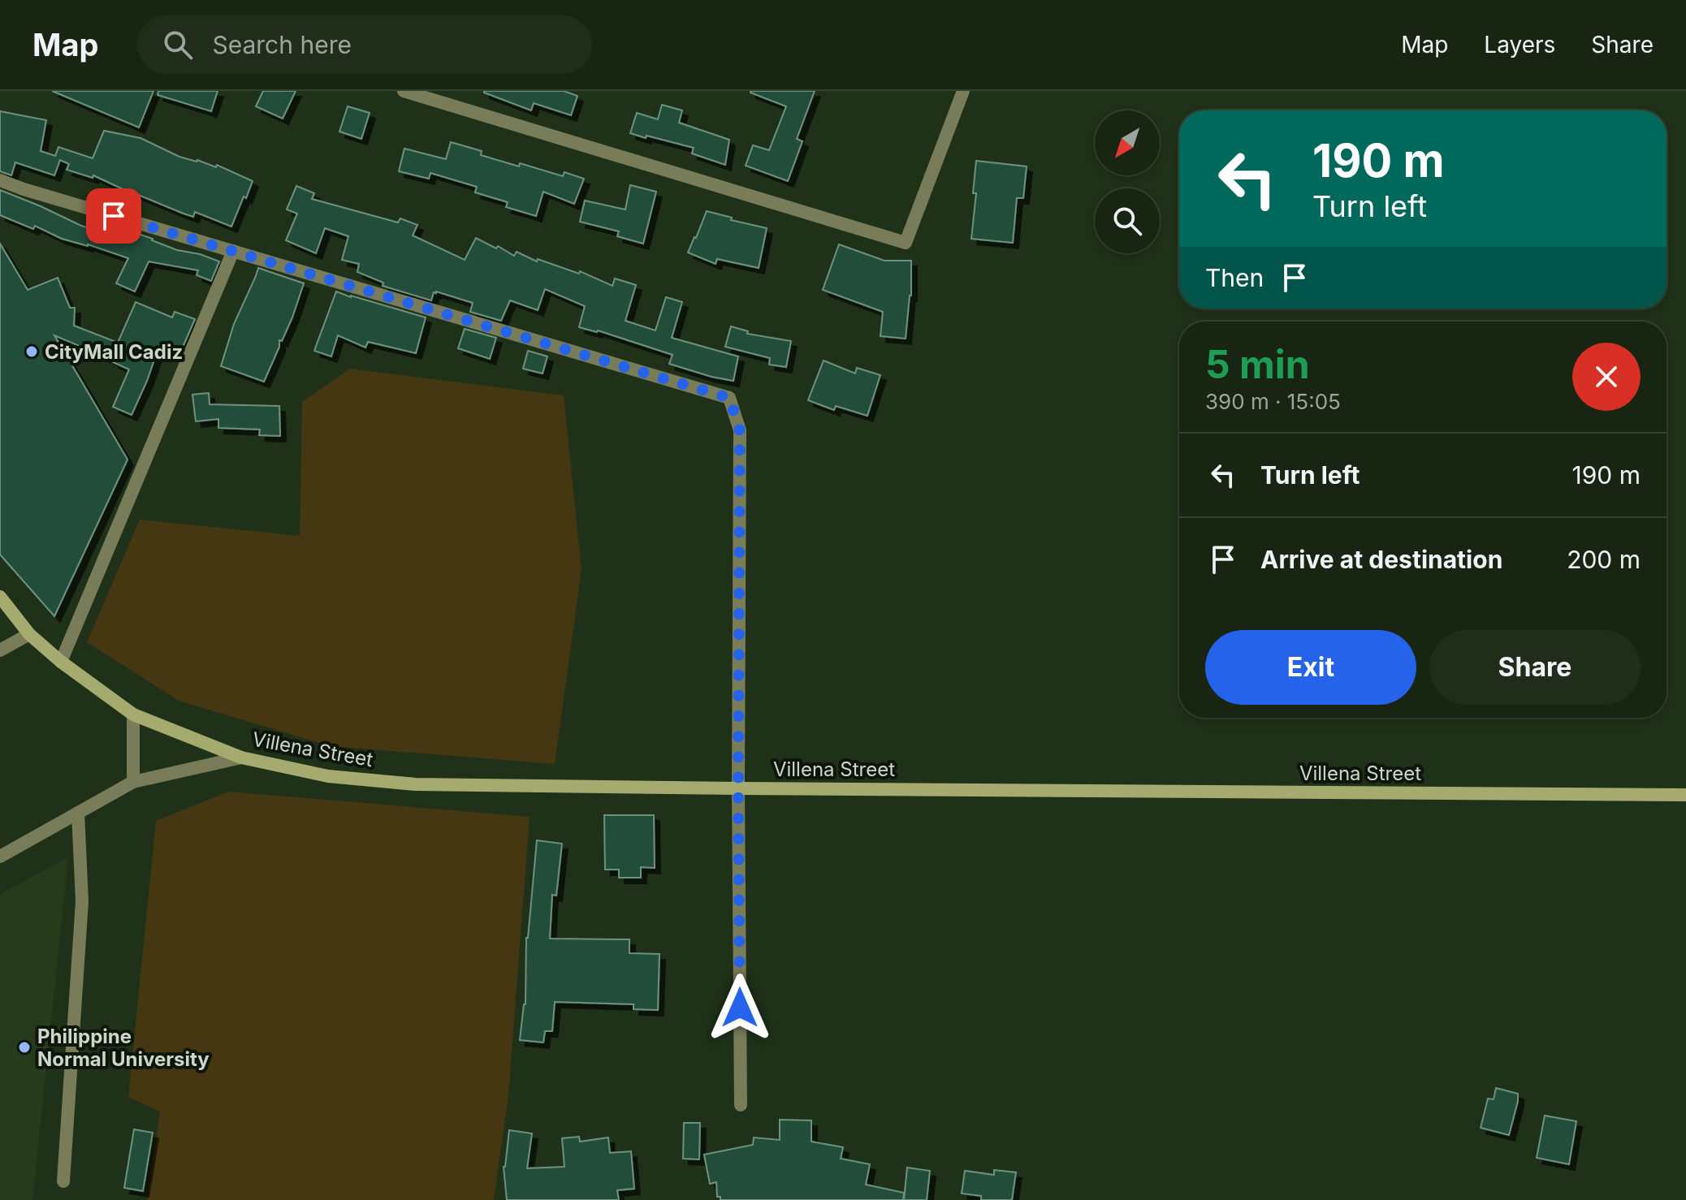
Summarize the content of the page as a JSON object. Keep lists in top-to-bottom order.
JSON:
{
  "streets": {
    "main road": ["Villena Street"]
  },
  "places": ["CityMall Cadiz", "Philippine Normal University"],
  "north": "bottom left",
  "page": {
    "header": "Map",
    "search": "Search here",
    "nav": ["Map", "Layers", "Share"],
    "turn": ["190 m", "Turn left"],
    "then": "Then",
    "heading": ["5 min", "390 m · 15:05"],
    "list": [
      {
        "name": "Turn left",
        "value": "190 m"
      },
      {
        "name": "Arrive at destination",
        "value": "200 m"
      }
    ],
    "buttons": ["Exit", "Share"]
  }
}
